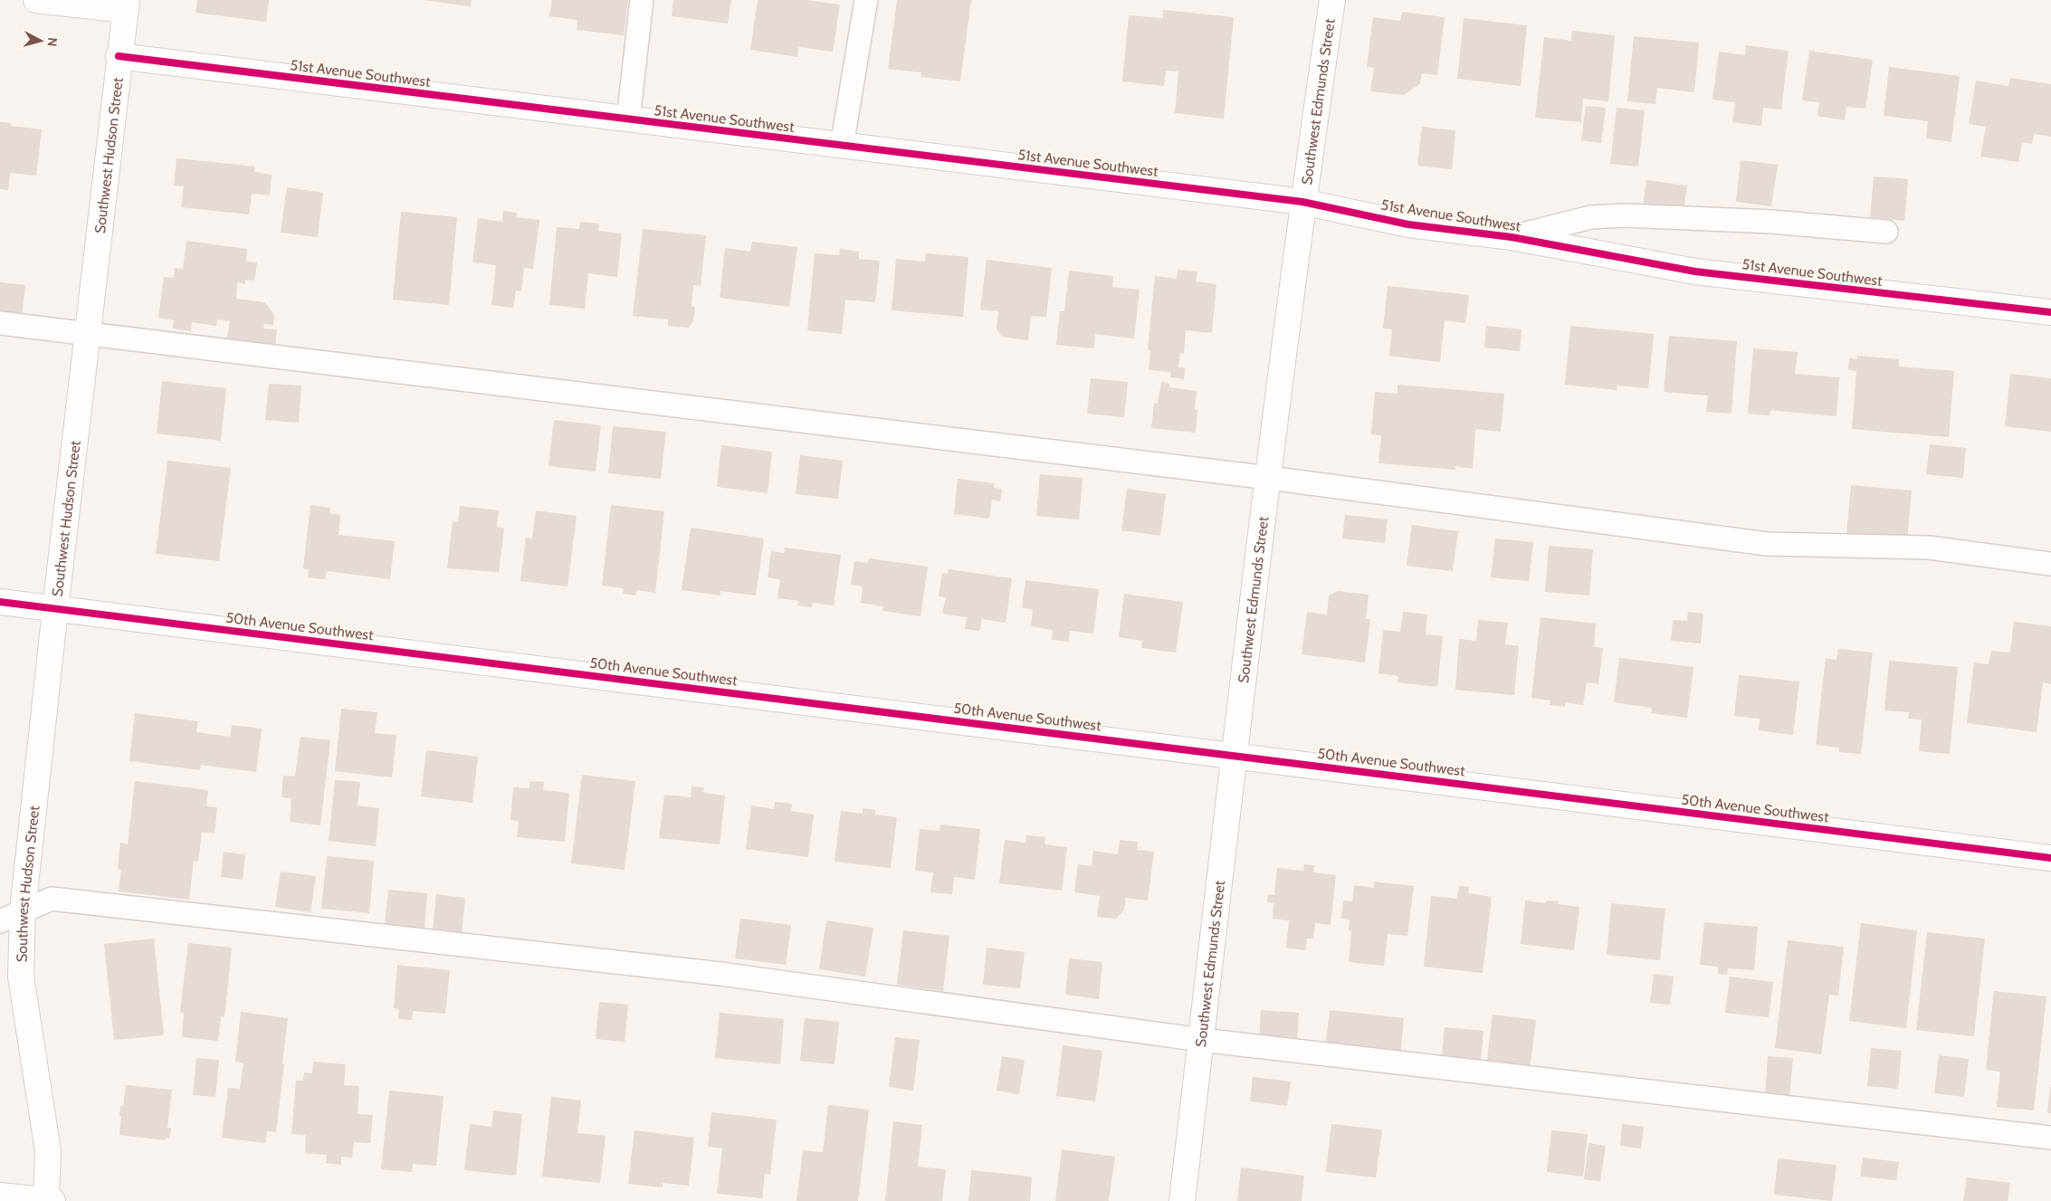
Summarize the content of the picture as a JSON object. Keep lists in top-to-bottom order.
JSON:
{
  "streets": {
    "street": [
      "51st Avenue Southwest",
      "Southwest Edmunds Street",
      "Southwest Hudson Street",
      "50th Avenue Southwest"
    ]
  },
  "crossings": [
    ["51st Avenue Southwest", "Southwest Edmunds Street"],
    ["51st Avenue Southwest", "Southwest Hudson Street"],
    ["Southwest Edmunds Street", "50th Avenue Southwest"],
    ["Southwest Hudson Street", "50th Avenue Southwest"]
  ],
  "north": "right"
}
